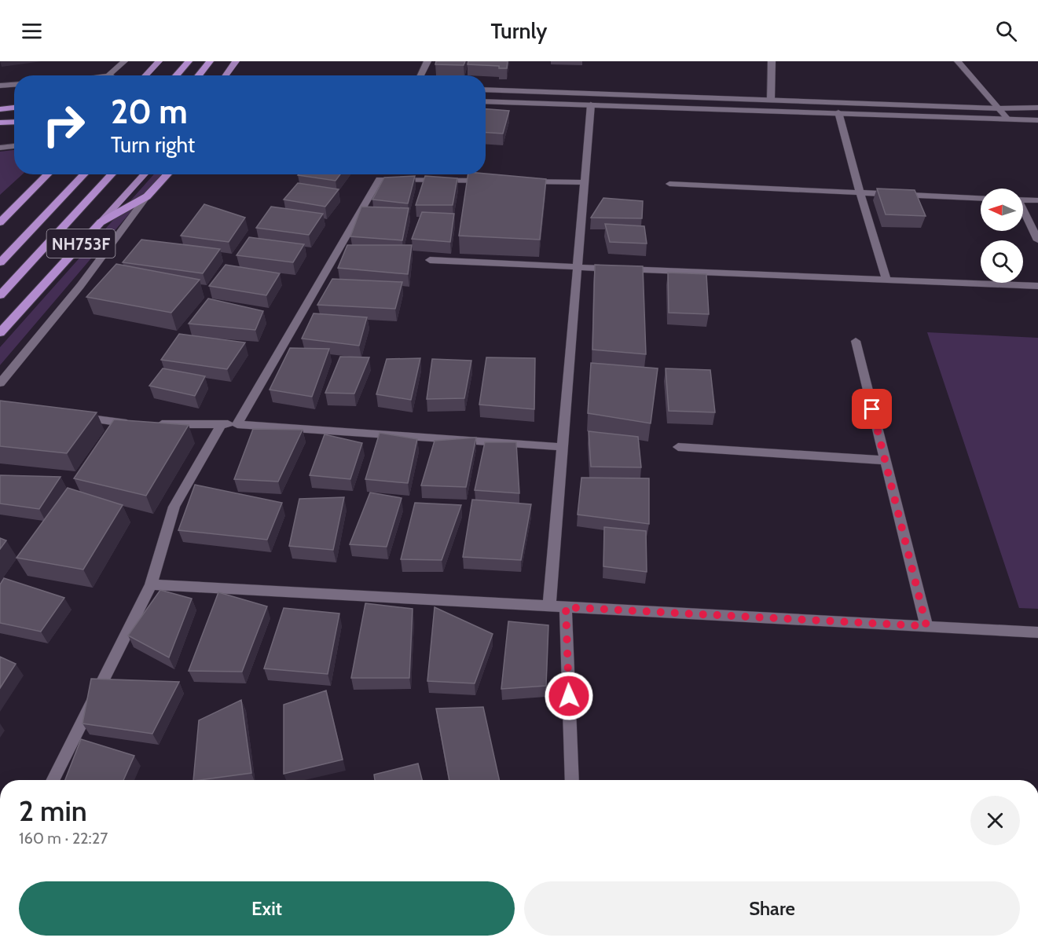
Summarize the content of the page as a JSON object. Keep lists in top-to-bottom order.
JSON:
{
  "streets": {
    "highway": ["NH753F"]
  },
  "north": "left",
  "page": {
    "header": "Turnly",
    "turn": ["20 m", "Turn right"],
    "heading": ["2 min", "160 m · 22:27"],
    "buttons": ["Exit", "Share"]
  }
}
